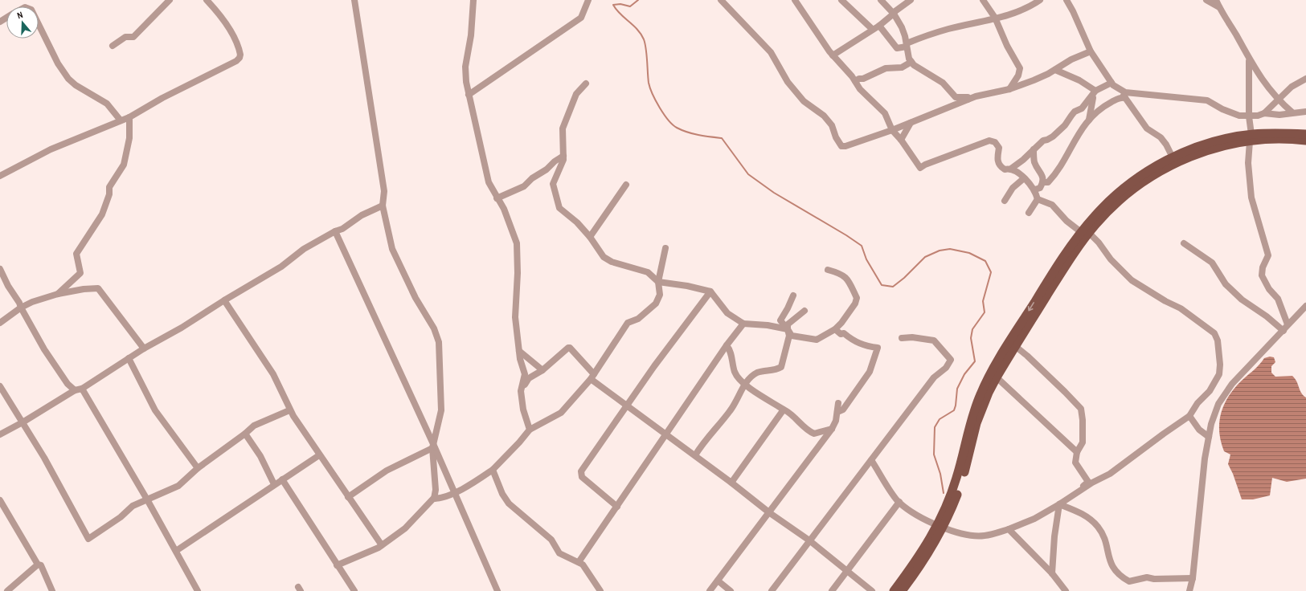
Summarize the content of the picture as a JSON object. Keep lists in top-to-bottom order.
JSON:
{
  "north": "top"
}
